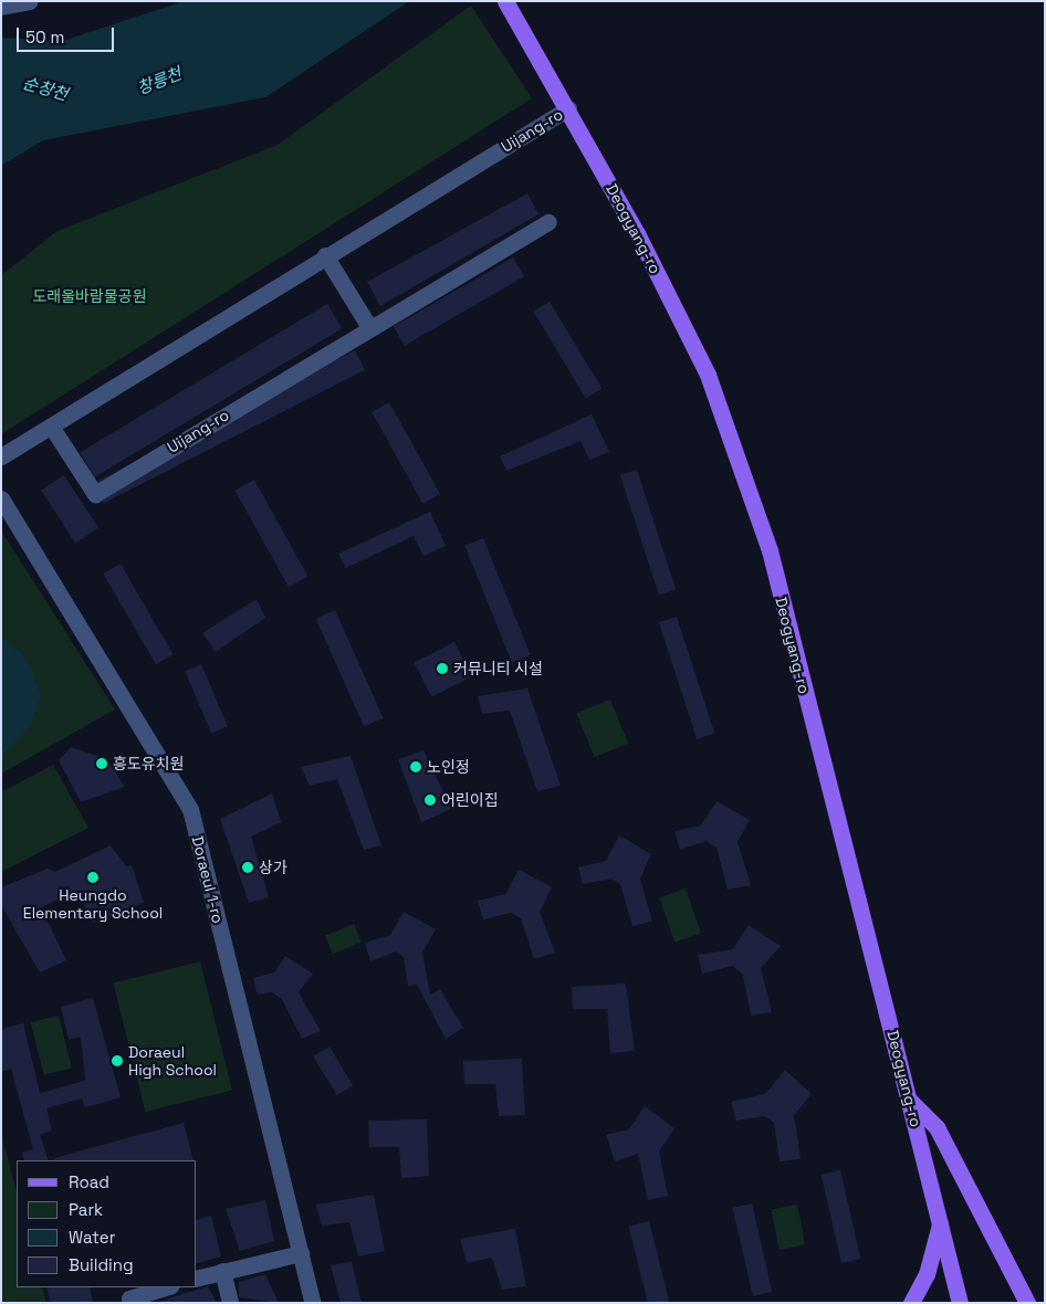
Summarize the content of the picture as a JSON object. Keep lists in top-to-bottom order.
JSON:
{
  "streets": {
    "main road": ["Deogyang-ro"],
    "street": ["Uijang-ro", "Doraeul 1-ro"]
  },
  "crossings": [
    ["Uijang-ro", "Deogyang-ro"]
  ],
  "water": ["창릉천", "순창천"],
  "parks": ["도래울바람물공원"],
  "places": [
    "커뮤니티 시설",
    "흥도유치원",
    "노인정",
    "어린이집",
    "상가",
    "Heungdo Elementary School",
    "Doraeul High School"
  ],
  "legend": [
    "Road",
    "Park",
    "Water",
    "Building"
  ],
  "scale_bar": "50 m"
}
